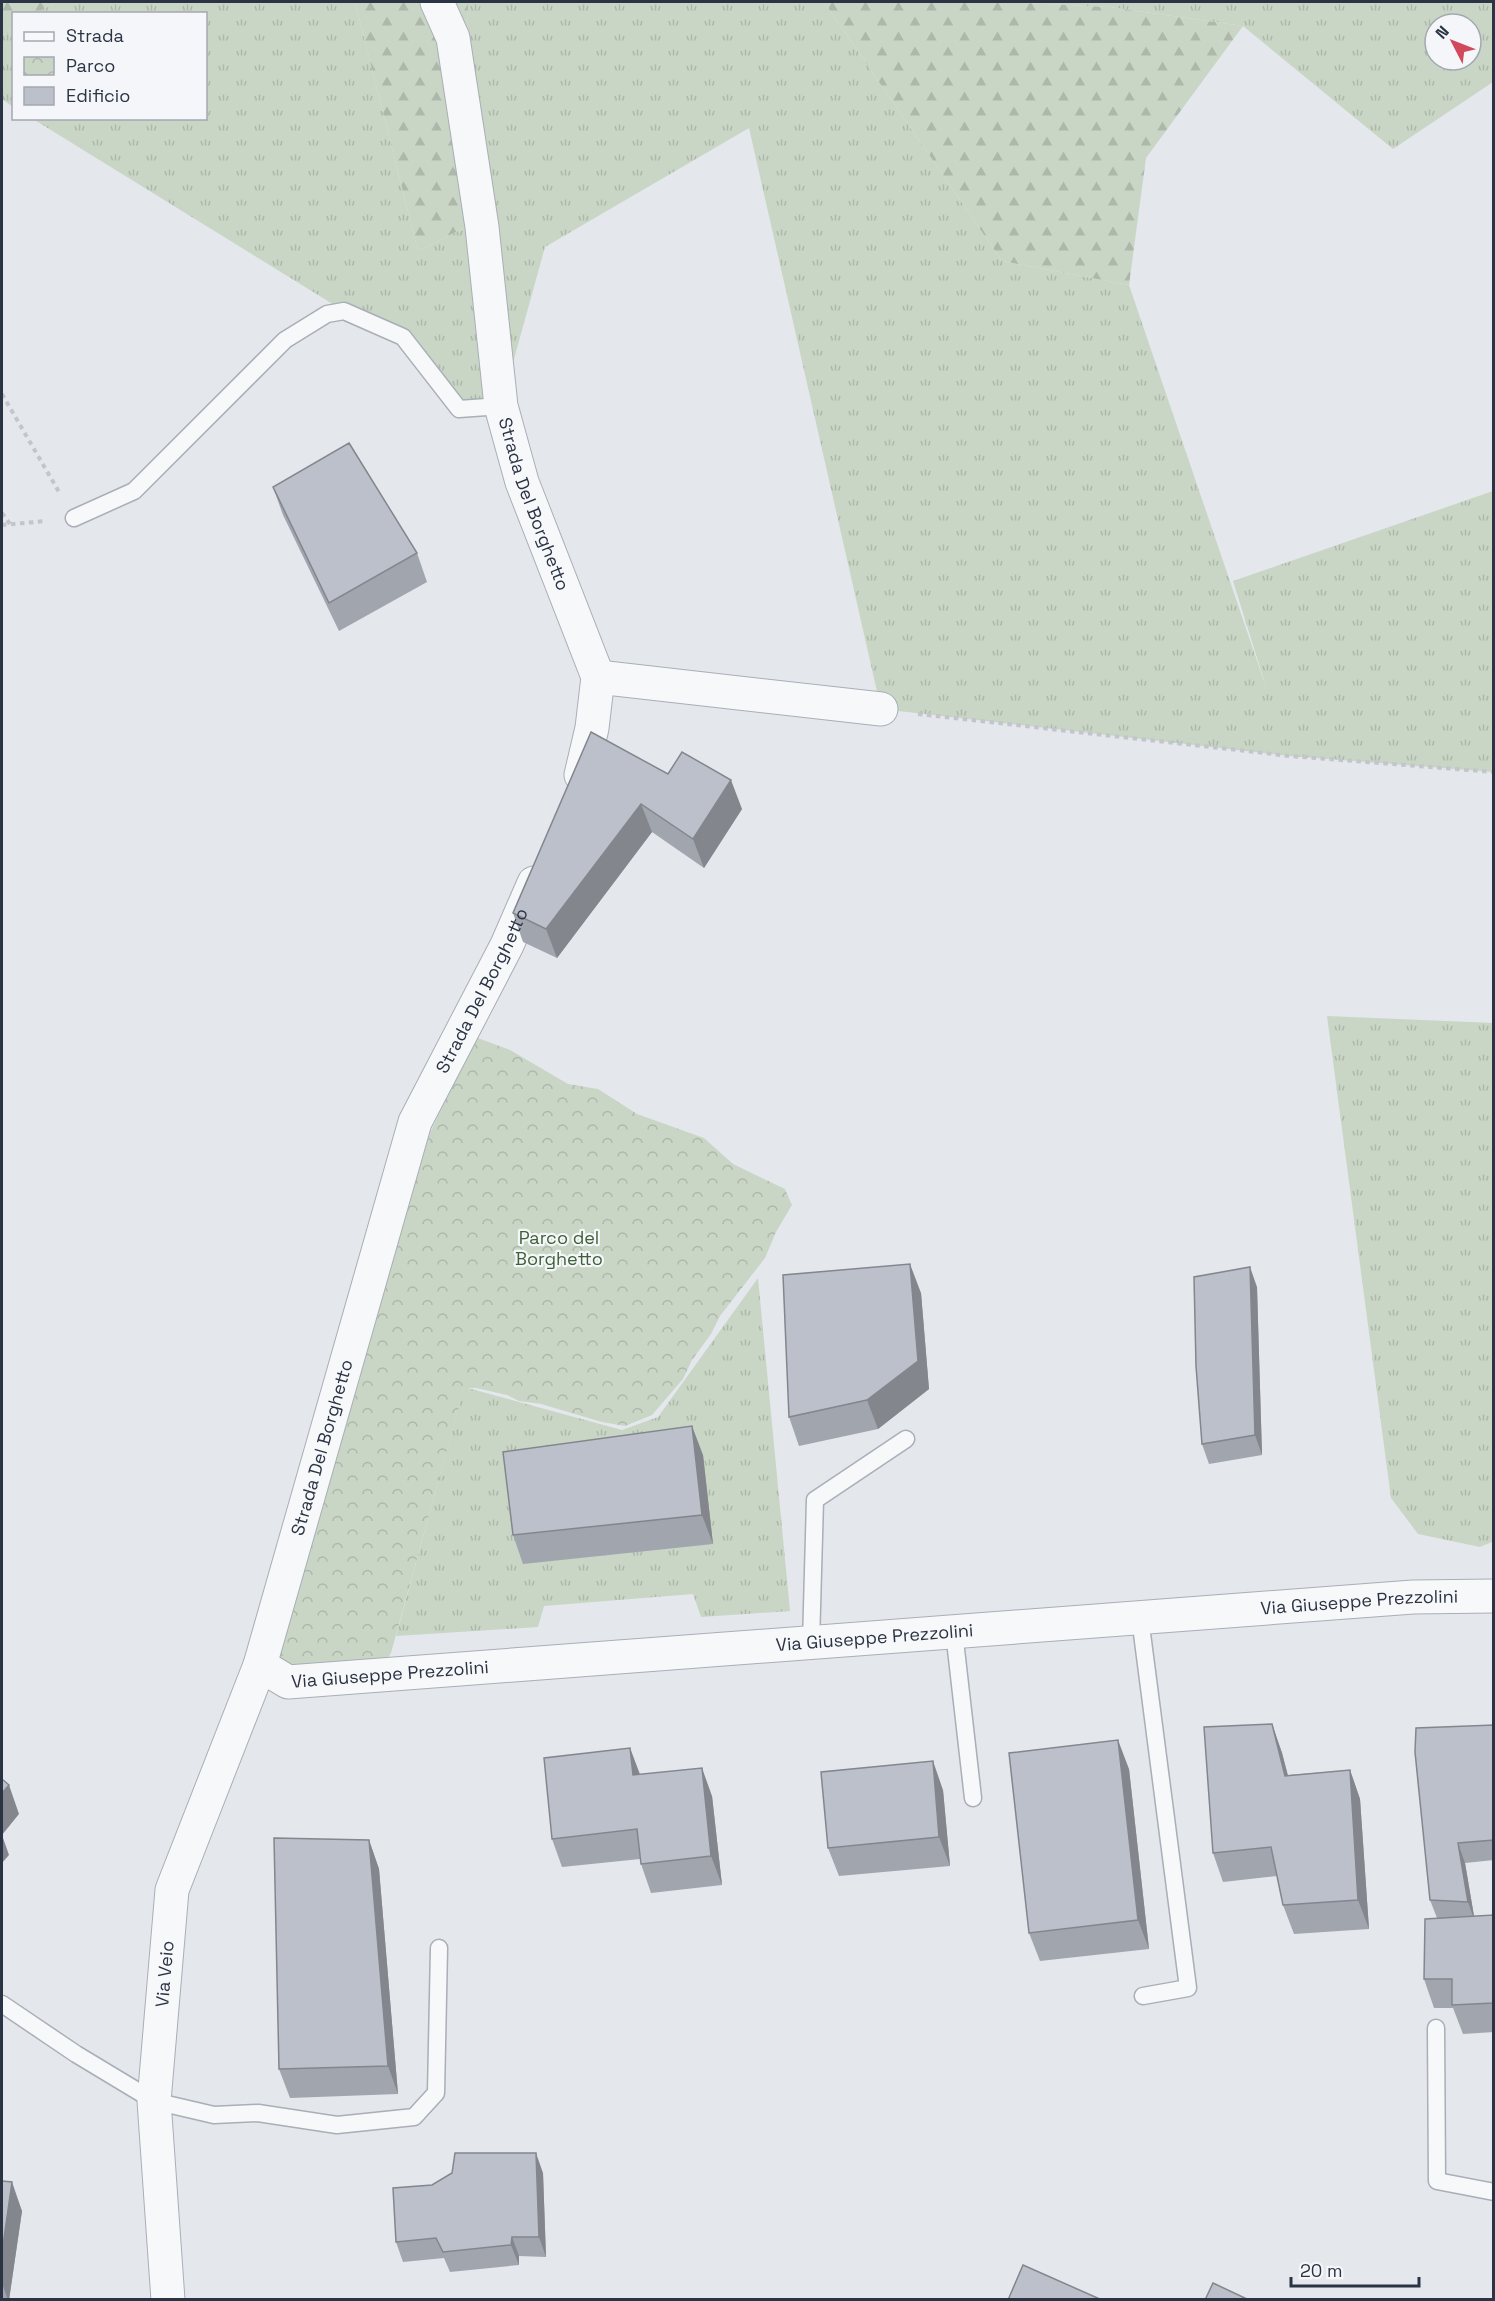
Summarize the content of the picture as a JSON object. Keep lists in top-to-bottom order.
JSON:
{
  "streets": {
    "street": ["Strada Del Borghetto", "Via Giuseppe Prezzolini", "Via Veio"]
  },
  "crossings": [
    ["Strada Del Borghetto", "Via Giuseppe Prezzolini"],
    ["Strada Del Borghetto", "Via Veio"],
    ["Via Giuseppe Prezzolini", "Via Veio"]
  ],
  "parks": ["Parco del Borghetto"],
  "legend": ["Strada", "Parco", "Edificio"],
  "scale_bar": "20 m",
  "north": "top left"
}
